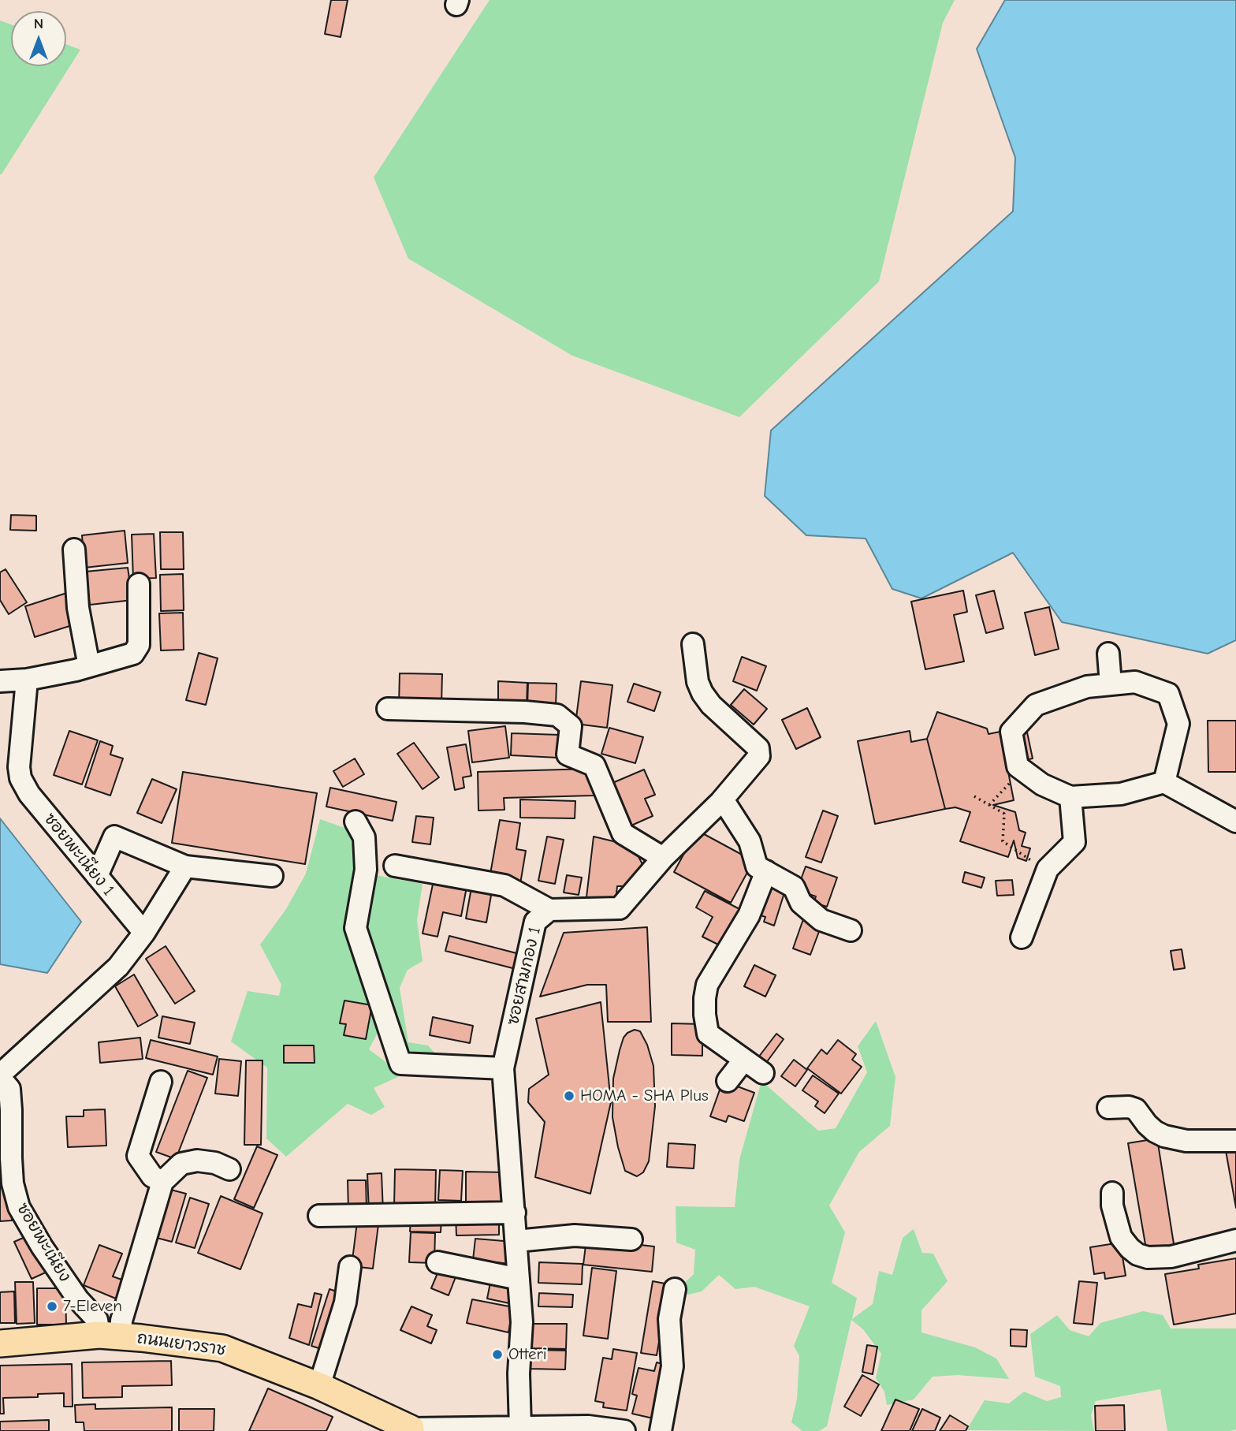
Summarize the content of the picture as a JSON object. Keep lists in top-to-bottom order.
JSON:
{
  "streets": {
    "main road": ["ถนนเยาวราช"],
    "street": ["ซอยพะเนียง 1", "ซอยสามกอง 1", "ซอยพะเนียง"]
  },
  "crossings": [
    ["ซอยพะเนียง", "ถนนเยาวราช"]
  ],
  "places": ["HOMA - SHA Plus", "7-Eleven", "Otteri"],
  "north": "top"
}
